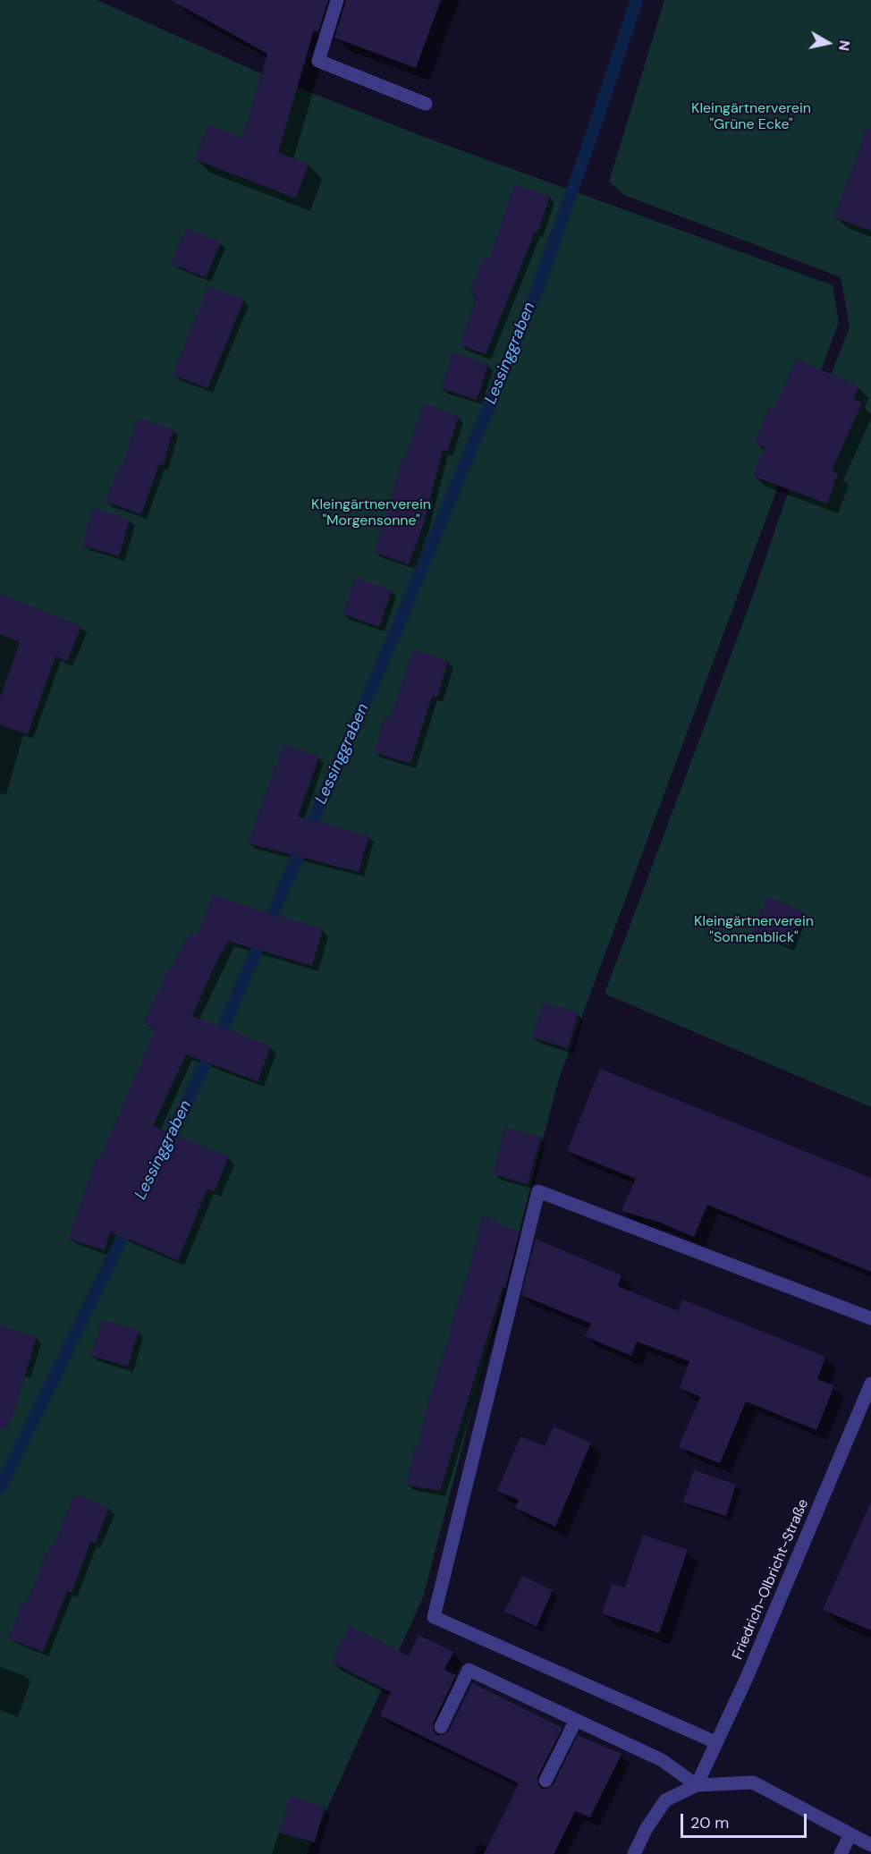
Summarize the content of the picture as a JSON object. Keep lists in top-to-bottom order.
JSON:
{
  "streets": {
    "street": ["Friedrich-Olbricht-Straße"]
  },
  "water": ["Lessinggraben"],
  "parks": ["Kleingärtnerverein \"Grüne Ecke\"", "Kleingärtnerverein \"Morgensonne\"", "Kleingärtnerverein \"Sonnenblick\""],
  "scale_bar": "20 m",
  "north": "right"
}
